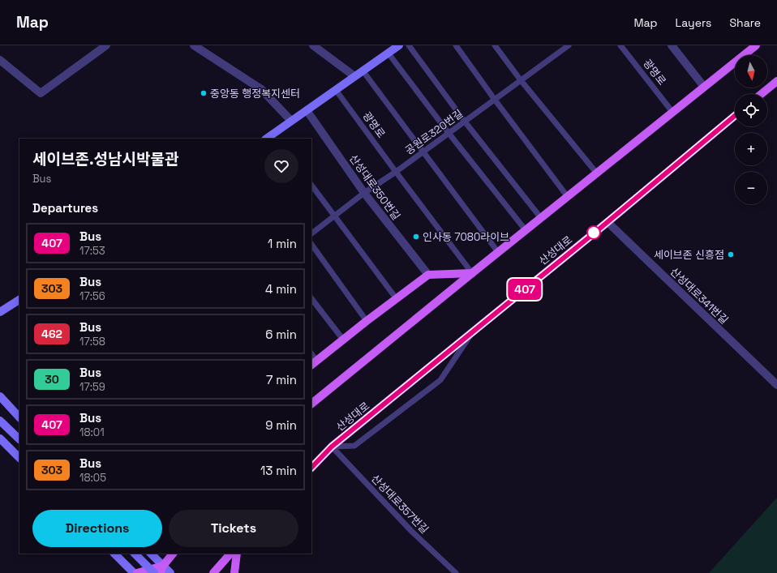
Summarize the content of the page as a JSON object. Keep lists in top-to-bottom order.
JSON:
{
  "streets": {
    "main road": ["산성대로"],
    "street": ["산성대로350번길", "산성대로341번길"],
    "lane": ["광명로", "공원로320번길", "산성대로357번길"]
  },
  "crossings": [
    ["광명로", "공원로320번길"],
    ["공원로320번길", "산성대로350번길"],
    ["산성대로", "산성대로341번길"],
    ["산성대로", "산성대로357번길"]
  ],
  "places": ["중앙동 행정복지센터", "인사동 7080라이브", "세이브존 신흥점"],
  "lines": ["bus line 407"],
  "north": "bottom",
  "page": {
    "header": "Map",
    "nav": ["Map", "Layers", "Share"],
    "on_map": "407",
    "map_buttons": ["+", "−"],
    "heading": [
      ["세이브존.성남시박물관", "Bus"],
      "Departures"
    ],
    "list": [
      {
        "mark": "407",
        "name": "Bus",
        "note": "17:53",
        "value": "1 min"
      },
      {
        "mark": "303",
        "name": "Bus",
        "note": "17:56",
        "value": "4 min"
      },
      {
        "mark": "462",
        "name": "Bus",
        "note": "17:58",
        "value": "6 min"
      },
      {
        "mark": "30",
        "name": "Bus",
        "note": "17:59",
        "value": "7 min"
      },
      {
        "mark": "407",
        "name": "Bus",
        "note": "18:01",
        "value": "9 min"
      },
      {
        "mark": "303",
        "name": "Bus",
        "note": "18:05",
        "value": "13 min"
      }
    ],
    "buttons": ["Directions", "Tickets"]
  }
}
